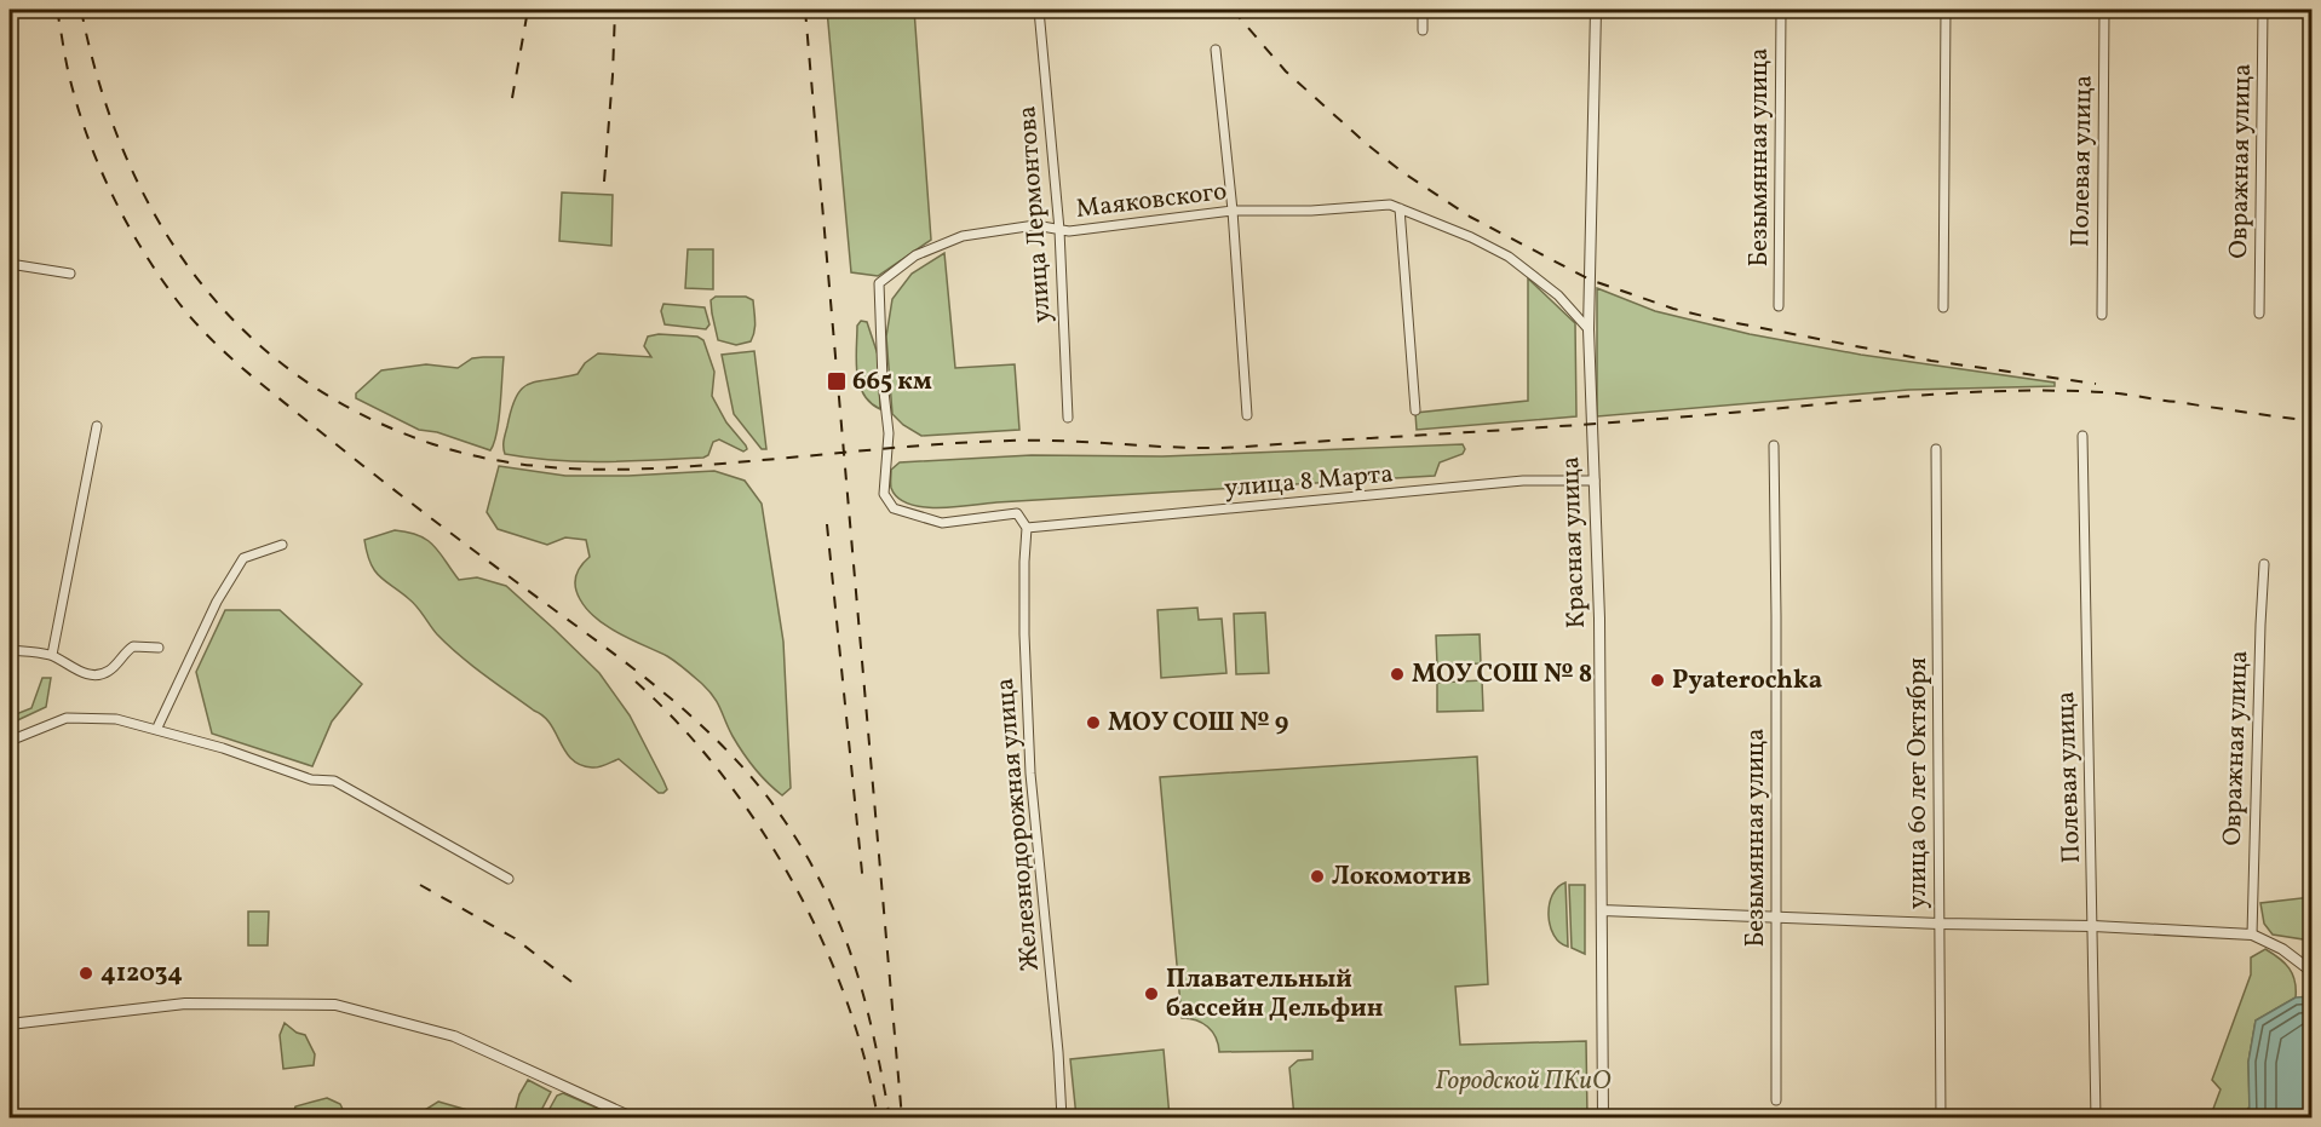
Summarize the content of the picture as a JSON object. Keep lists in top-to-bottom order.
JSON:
{
  "streets": {
    "street": [
      "Безымянная улица",
      "Полевая улица",
      "Овражная улица",
      "Маяковского",
      "улица Лермонтова",
      "улица 8 Марта",
      "Красная улица",
      "улица 60 лет Октября",
      "Железнодорожная улица"
    ]
  },
  "crossings": [
    ["Маяковского", "улица Лермонтова"],
    ["Маяковского", "улица 8 Марта"],
    ["Маяковского", "Красная улица"],
    ["Маяковского", "Железнодорожная улица"],
    ["улица 8 Марта", "Красная улица"],
    ["улица 8 Марта", "Железнодорожная улица"]
  ],
  "parks": ["Городской ПКиО"],
  "places": {
    "transit": ["665 км"],
    "other": [
      "МОУ СОШ № 8",
      "Pyaterochka",
      "МОУ СОШ № 9",
      "Локомотив",
      "412034",
      "Плавательный бассейн Дельфин"
    ]
  }
}
